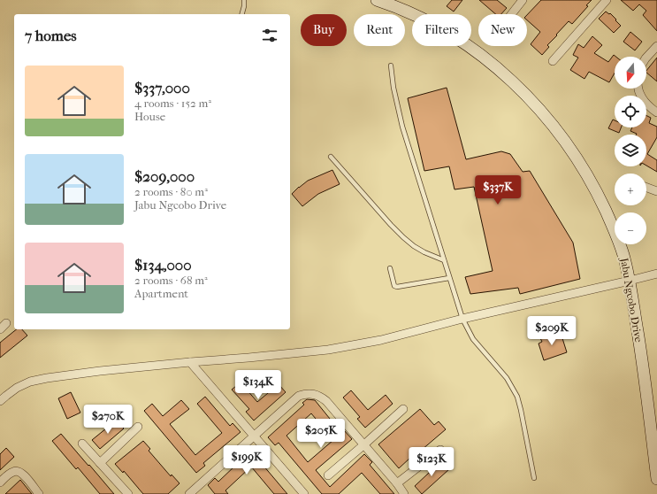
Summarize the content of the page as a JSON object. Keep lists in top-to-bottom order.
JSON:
{
  "streets": {
    "main road": ["Jabu Ngcobo Drive"]
  },
  "north": "bottom",
  "page": {
    "chip": [
      "Buy",
      "Rent",
      "Filters",
      "New"
    ],
    "heading": "7 homes",
    "map_buttons": ["+", "−"],
    "list": [
      {
        "name": "$337,000",
        "note": "4 rooms · 152 m² · House"
      },
      {
        "name": "$209,000",
        "note": "2 rooms · 80 m² · Jabu Ngcobo Drive"
      },
      {
        "name": "$134,000",
        "note": "2 rooms · 68 m² · Apartment"
      }
    ],
    "price": [
      "$337K",
      "$209K",
      "$134K",
      "$270K",
      "$205K",
      "$199K",
      "$123K"
    ]
  }
}
